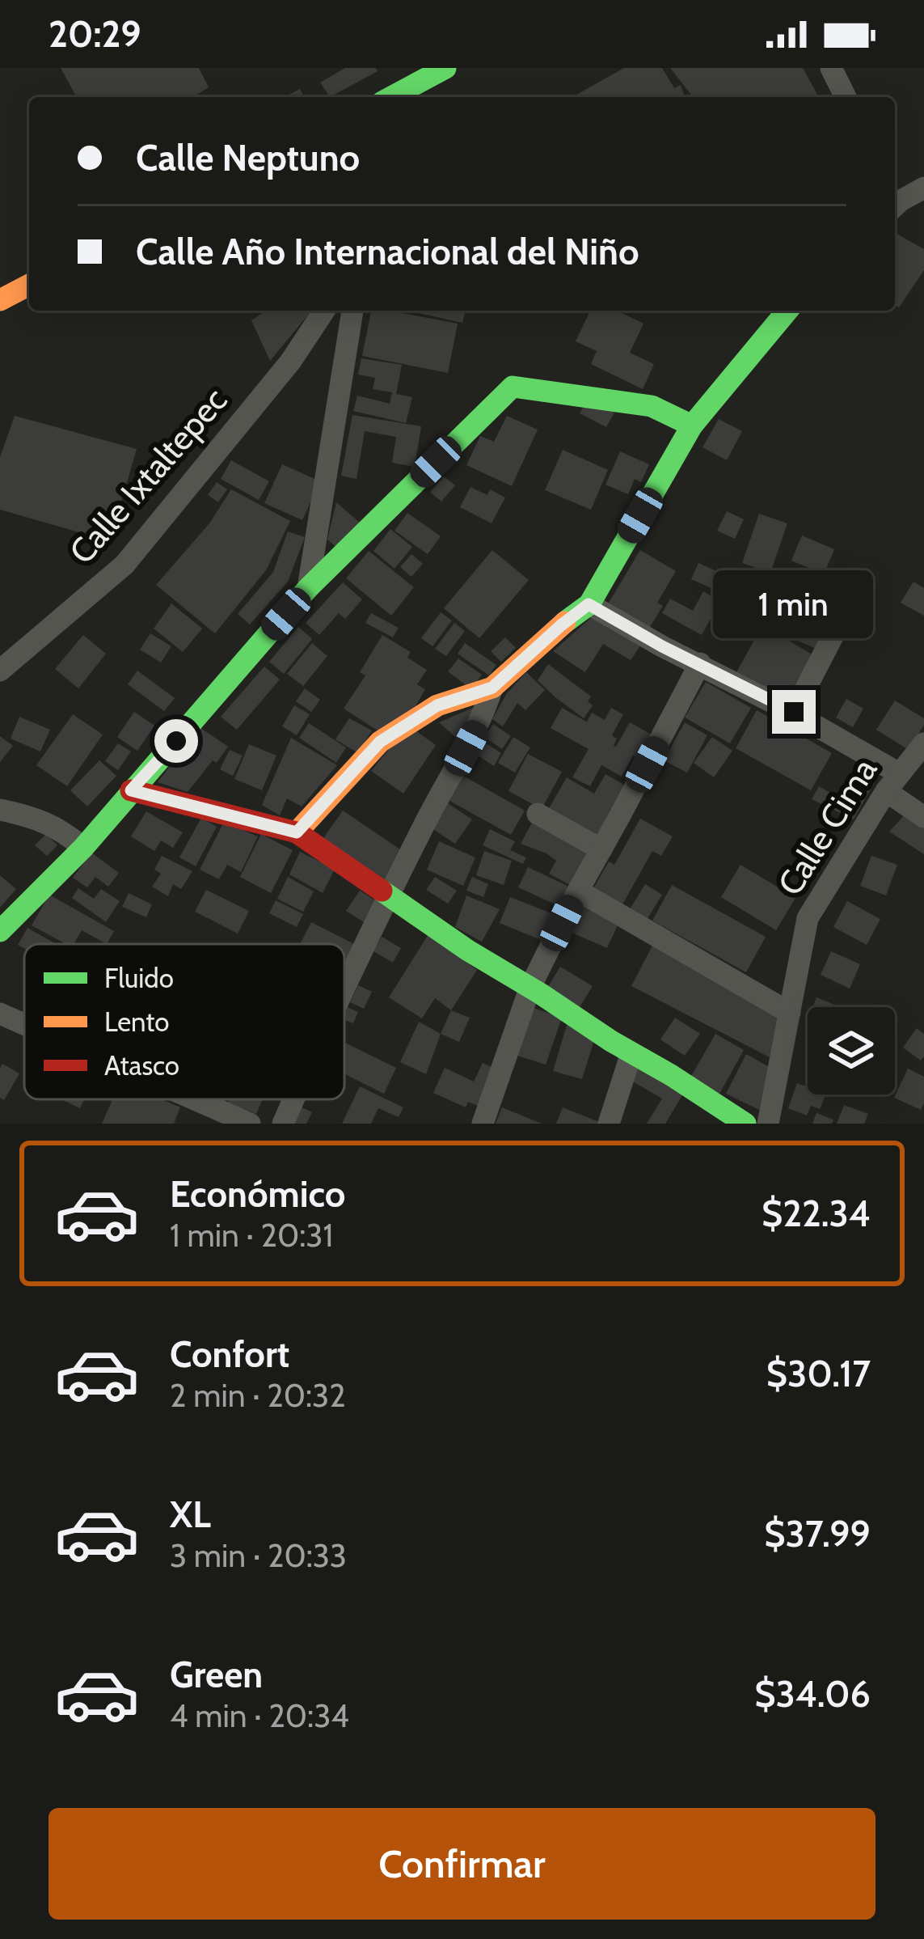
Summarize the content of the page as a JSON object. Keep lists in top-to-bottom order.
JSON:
{
  "streets": {
    "street": ["Calle Ixtaltepec", "Calle Cima"]
  },
  "legend": ["Fluido", "Lento", "Atasco"],
  "page": {
    "status": "20:29",
    "banner": ["Calle Neptuno", "Calle Año Internacional del Niño"],
    "bubble": "1 min",
    "list": [
      {
        "name": "Económico",
        "note": "1 min · 20:31",
        "value": "$22.34"
      },
      {
        "name": "Confort",
        "note": "2 min · 20:32",
        "value": "$30.17"
      },
      {
        "name": "XL",
        "note": "3 min · 20:33",
        "value": "$37.99"
      },
      {
        "name": "Green",
        "note": "4 min · 20:34",
        "value": "$34.06"
      }
    ],
    "buttons": "Confirmar"
  }
}
